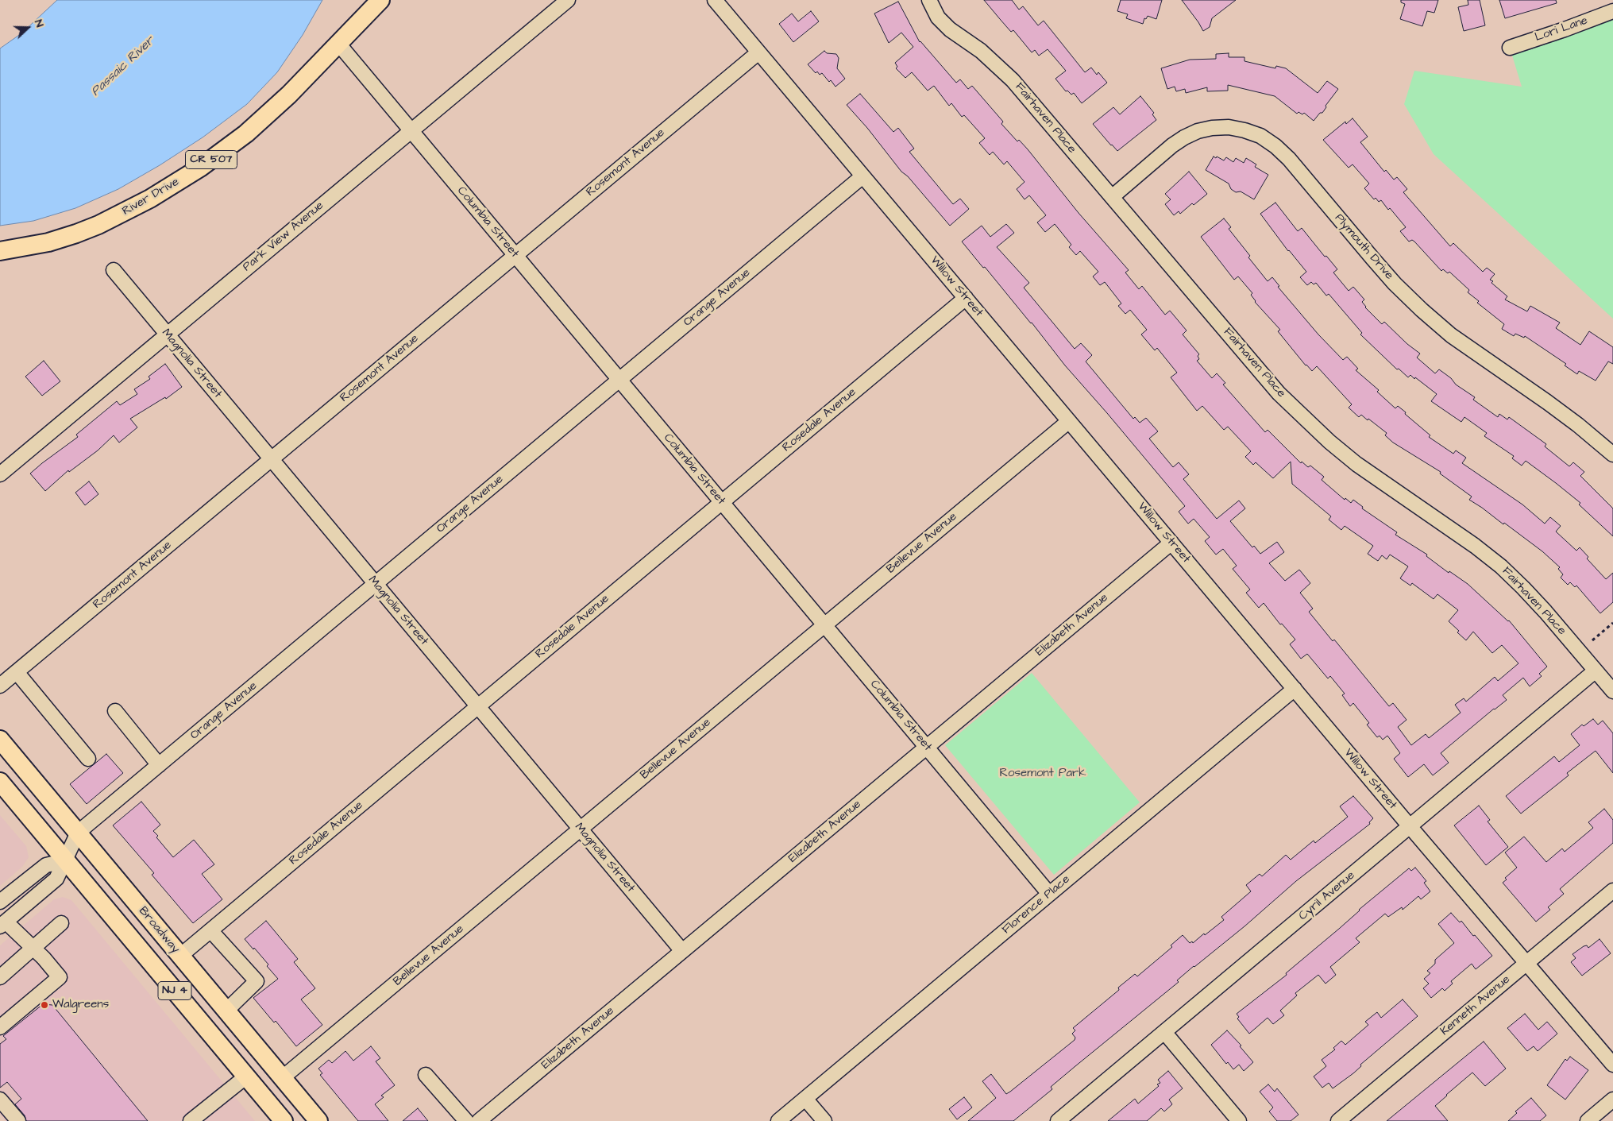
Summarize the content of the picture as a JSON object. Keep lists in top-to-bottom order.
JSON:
{
  "streets": {
    "main road": [
      "CR 507",
      "River Drive",
      "Broadway",
      "NJ 4"
    ],
    "street": [
      "Lori Lane",
      "Fairhaven Place",
      "Rosemont Avenue",
      "Columbia Street",
      "Park View Avenue",
      "Plymouth Drive",
      "Willow Street",
      "Orange Avenue",
      "Magnolia Street",
      "Rosedale Avenue",
      "Bellevue Avenue",
      "Elizabeth Avenue",
      "Cyril Avenue",
      "Florence Place",
      "Kenneth Avenue"
    ]
  },
  "crossings": [
    ["Fairhaven Place", "Plymouth Drive"],
    ["Fairhaven Place", "Cyril Avenue"],
    ["Rosemont Avenue", "Columbia Street"],
    ["Rosemont Avenue", "Willow Street"],
    ["Rosemont Avenue", "Magnolia Street"],
    ["River Drive", "Columbia Street"],
    ["Columbia Street", "Park View Avenue"],
    ["Columbia Street", "Orange Avenue"],
    ["Columbia Street", "Rosedale Avenue"],
    ["Columbia Street", "Bellevue Avenue"],
    ["Columbia Street", "Elizabeth Avenue"],
    ["Columbia Street", "Florence Place"],
    ["Park View Avenue", "Magnolia Street"],
    ["Willow Street", "Orange Avenue"],
    ["Willow Street", "Rosedale Avenue"],
    ["Willow Street", "Bellevue Avenue"],
    ["Willow Street", "Elizabeth Avenue"],
    ["Willow Street", "Cyril Avenue"],
    ["Willow Street", "Florence Place"],
    ["Willow Street", "Kenneth Avenue"],
    ["Orange Avenue", "Magnolia Street"],
    ["Orange Avenue", "Broadway"],
    ["Magnolia Street", "Rosedale Avenue"],
    ["Magnolia Street", "Bellevue Avenue"],
    ["Magnolia Street", "Elizabeth Avenue"],
    ["Rosedale Avenue", "Broadway"],
    ["Bellevue Avenue", "Broadway"]
  ],
  "water": ["Passaic River"],
  "parks": ["Rosemont Park"],
  "places": ["Walgreens"],
  "north": "right"
}
